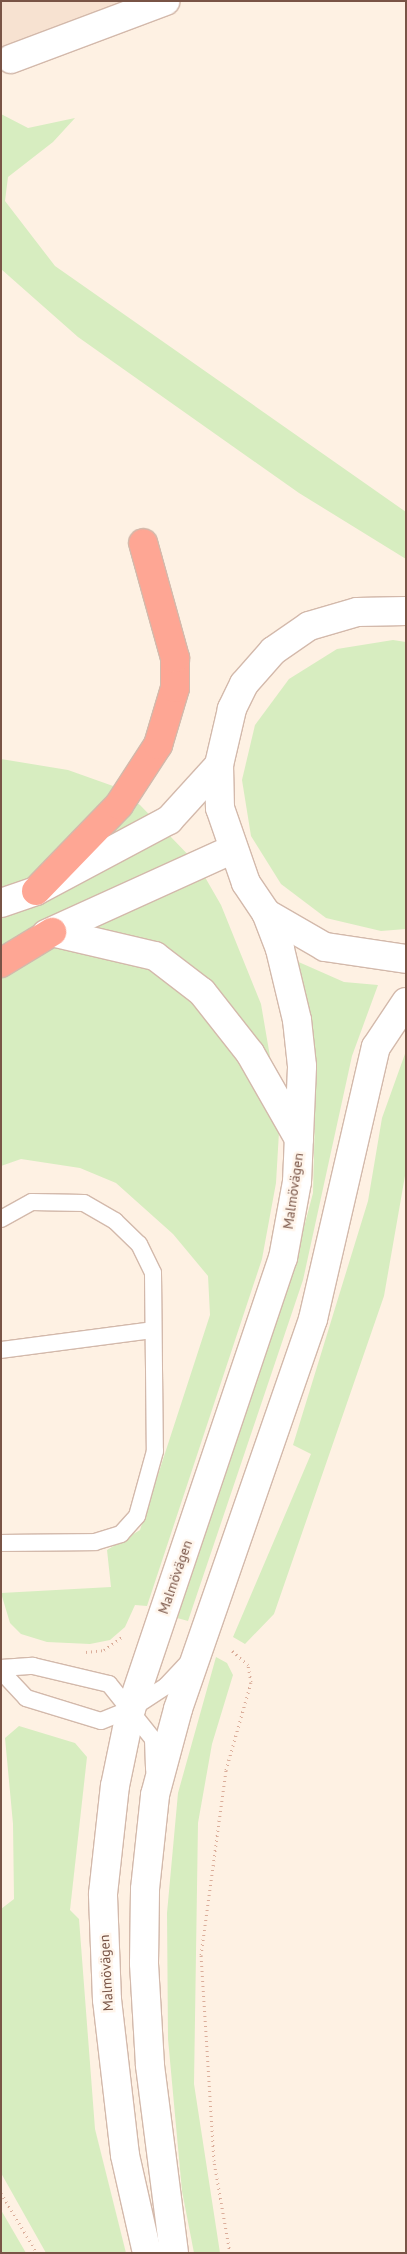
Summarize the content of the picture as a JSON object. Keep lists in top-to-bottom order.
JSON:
{
  "streets": {
    "main road": ["Malmövägen"]
  }
}
